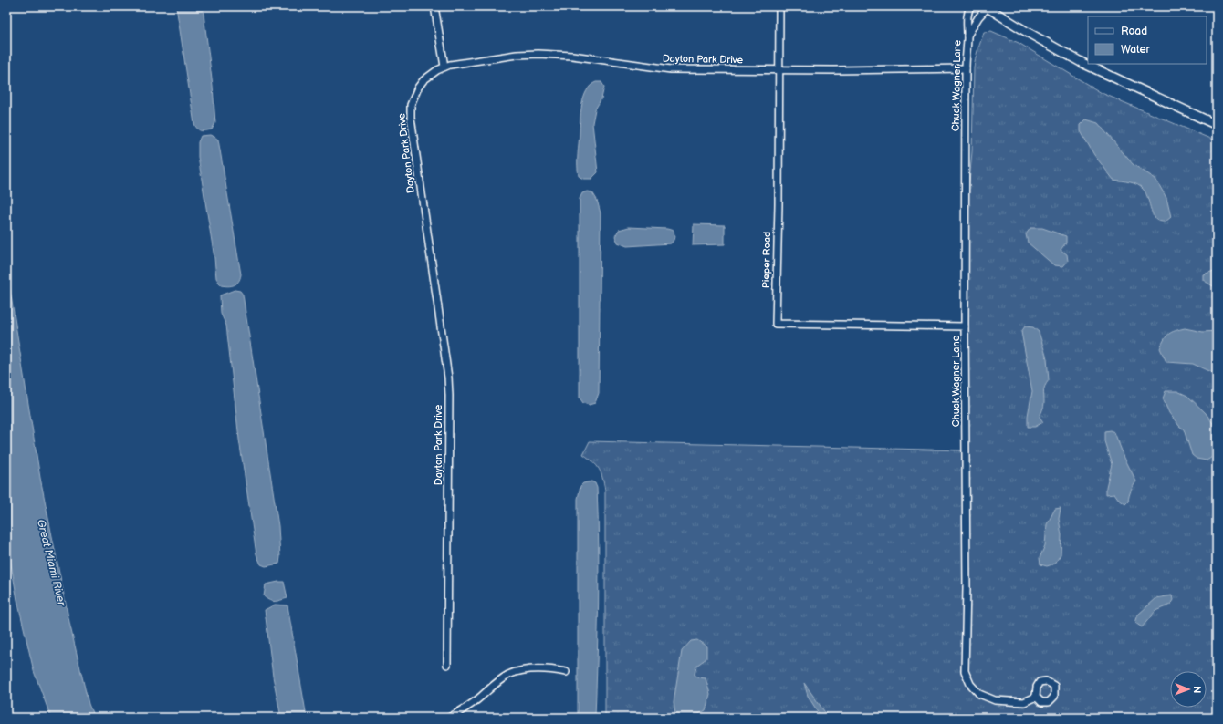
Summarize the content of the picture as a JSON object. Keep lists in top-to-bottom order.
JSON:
{
  "streets": {
    "street": ["Dayton Park Drive", "Chuck Wagner Lane", "Pieper Road"]
  },
  "crossings": [
    ["Dayton Park Drive", "Chuck Wagner Lane"],
    ["Dayton Park Drive", "Pieper Road"],
    ["Chuck Wagner Lane", "Pieper Road"]
  ],
  "water": ["Great Miami River"],
  "legend": ["Road", "Water"],
  "north": "right"
}
